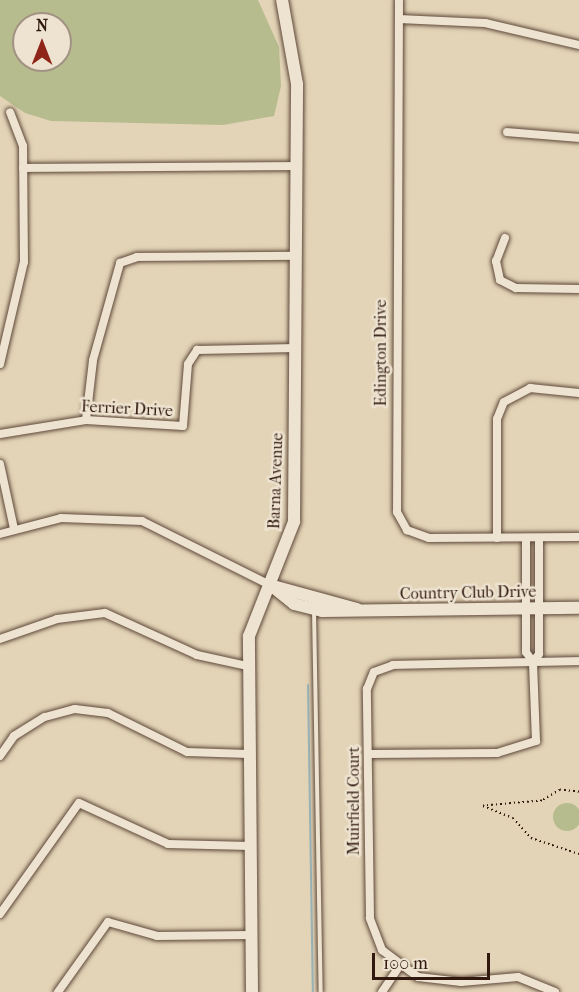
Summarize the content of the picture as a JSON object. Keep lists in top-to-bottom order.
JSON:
{
  "streets": {
    "street": [
      "Edington Drive",
      "Ferrier Drive",
      "Barna Avenue",
      "Country Club Drive",
      "Muirfield Court"
    ]
  },
  "crossings": [
    ["Ferrier Drive", "Barna Avenue"],
    ["Barna Avenue", "Country Club Drive"]
  ],
  "scale_bar": "100 m",
  "north": "top"
}
